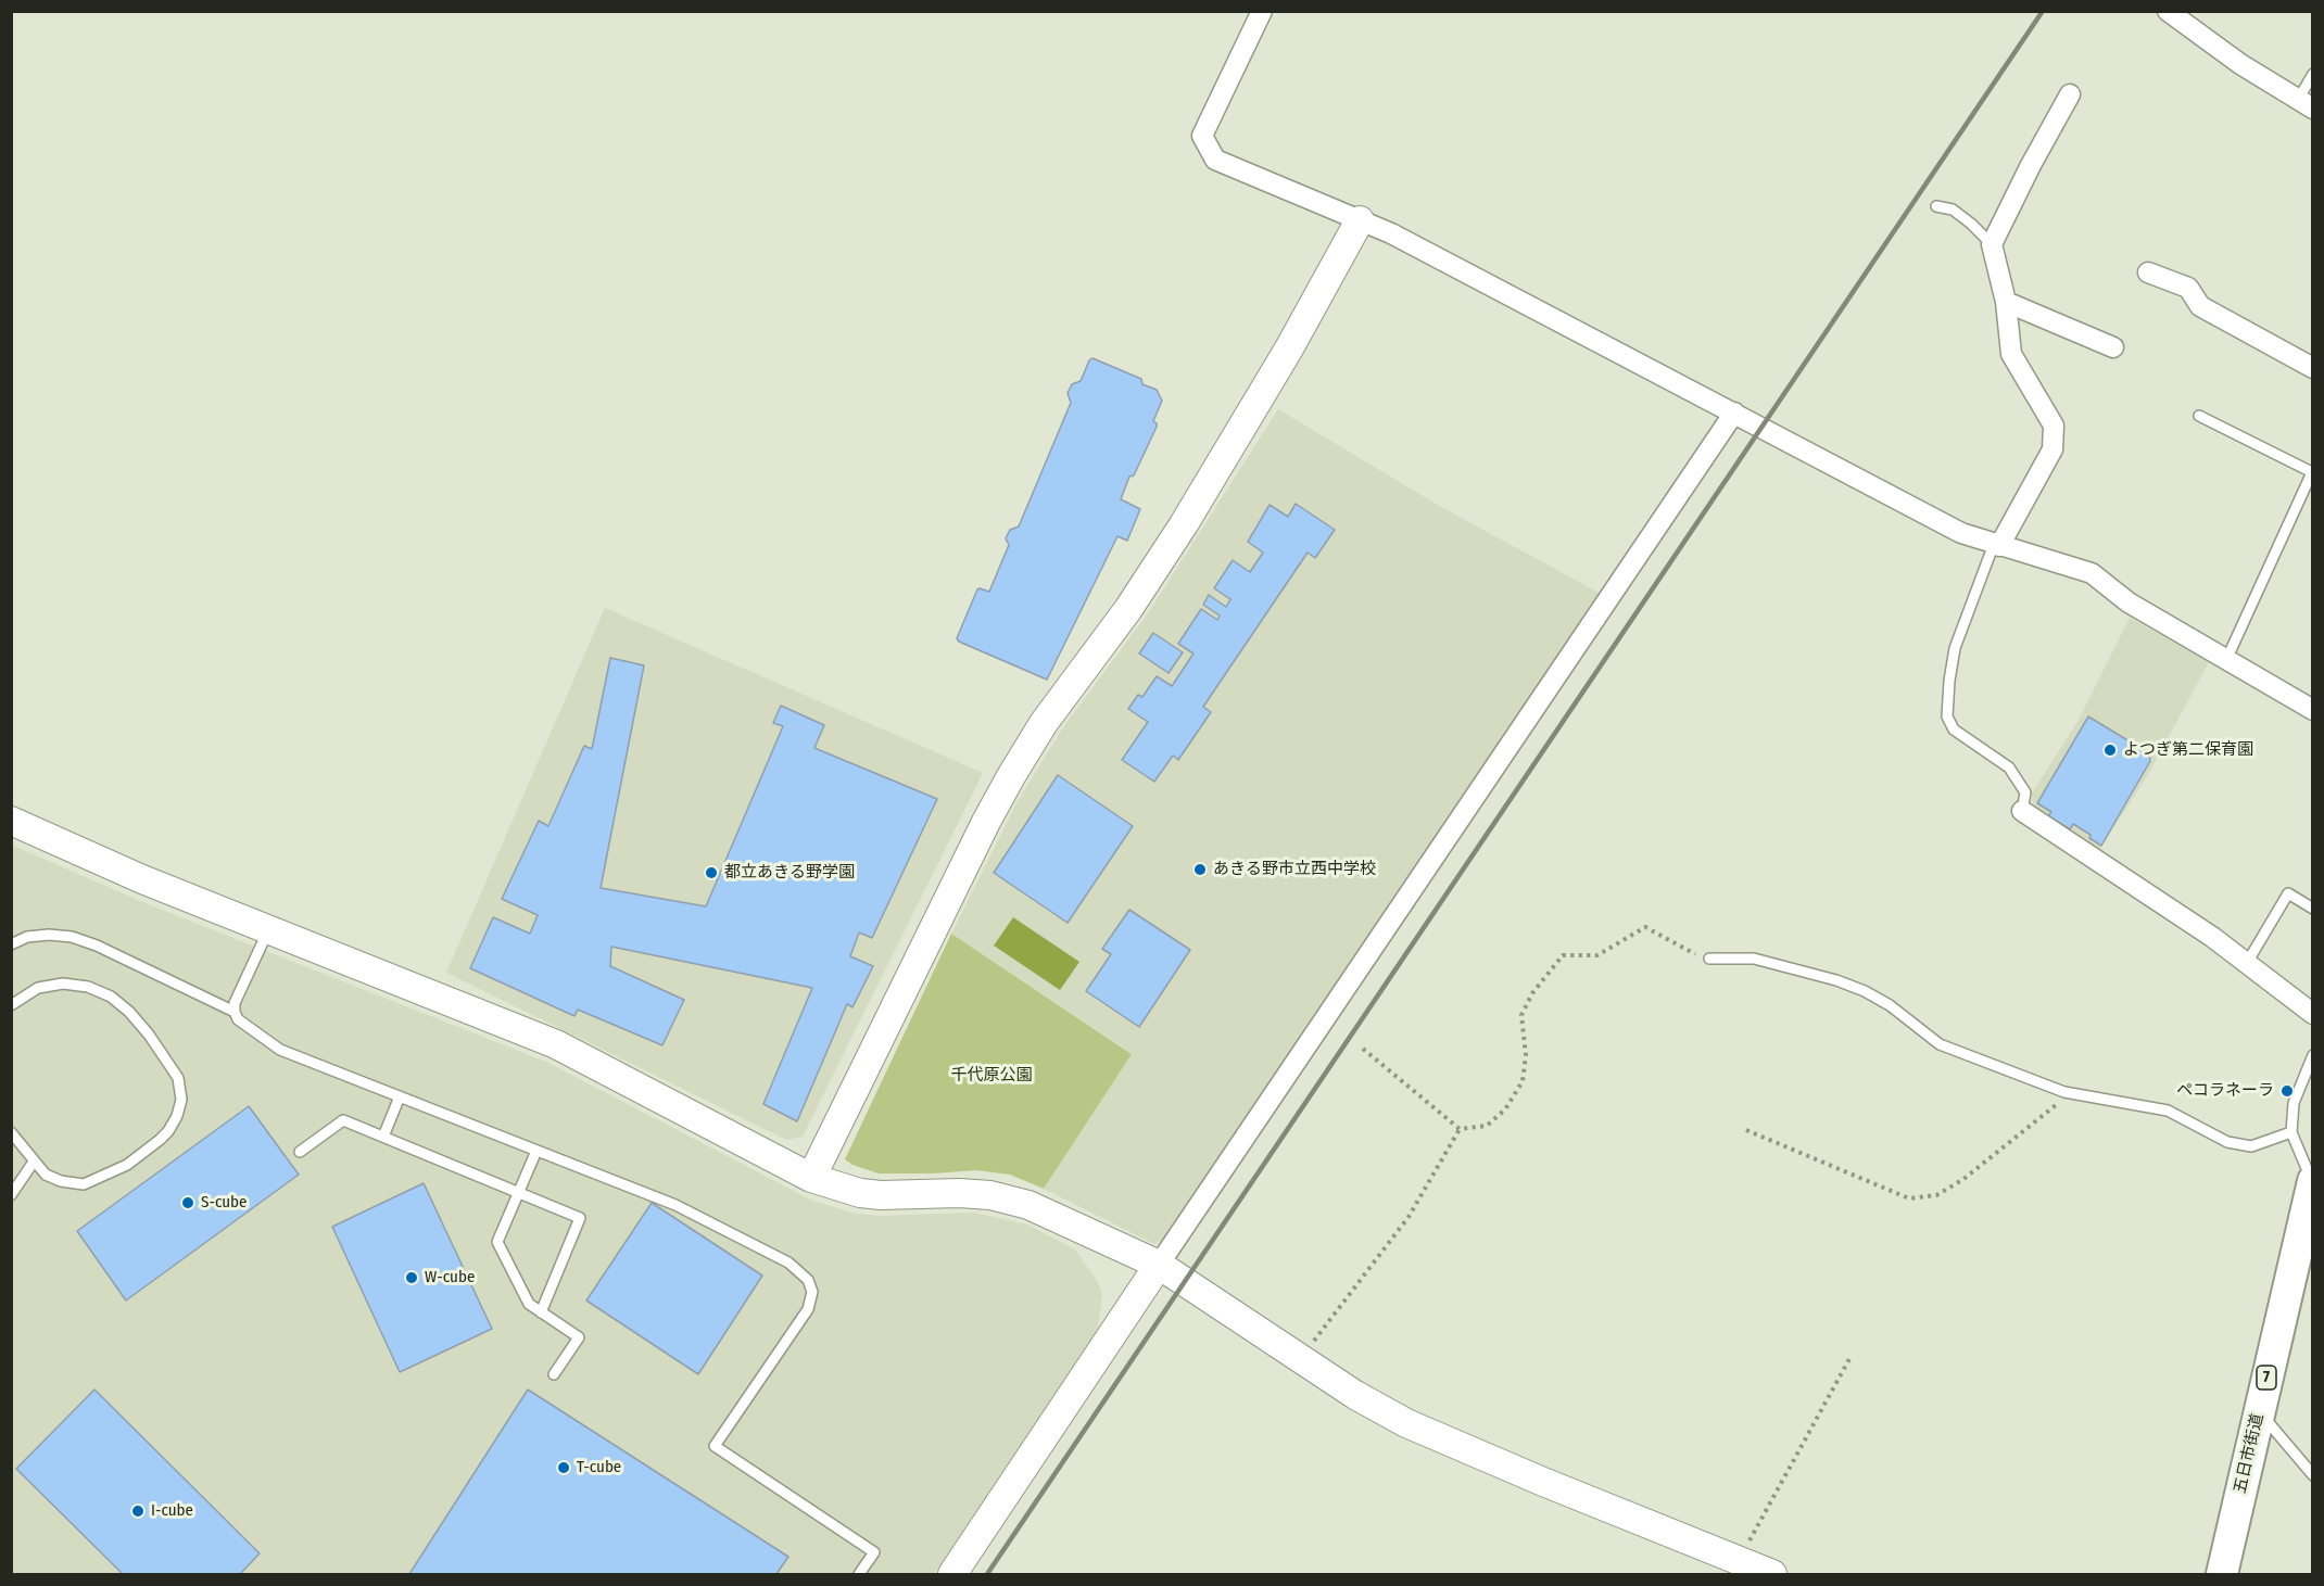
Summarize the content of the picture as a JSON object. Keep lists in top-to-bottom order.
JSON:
{
  "streets": {
    "main road": ["7", "五日市街道"]
  },
  "parks": ["千代原公園"],
  "places": [
    "よつぎ第二保育園",
    "あきる野市立西中学校",
    "都立あきる野学園",
    "ペコラネーラ",
    "S-cube",
    "W-cube",
    "T-cube",
    "I-cube"
  ]
}
